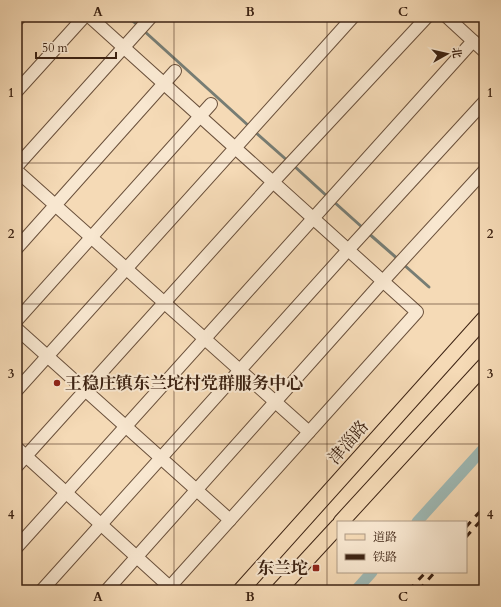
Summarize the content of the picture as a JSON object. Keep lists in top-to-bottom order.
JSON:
{
  "streets": {
    "main road": ["津淄路"]
  },
  "places": {
    "other": ["王稳庄镇东兰坨村党群服务中心"],
    "transit": ["东兰坨"]
  },
  "legend": ["道路", "铁路"],
  "scale_bar": "50 m",
  "north": "right",
  "grid": {
    "columns": ["A", "B", "C"],
    "rows": [
      "1",
      "2",
      "3",
      "4"
    ]
  }
}
